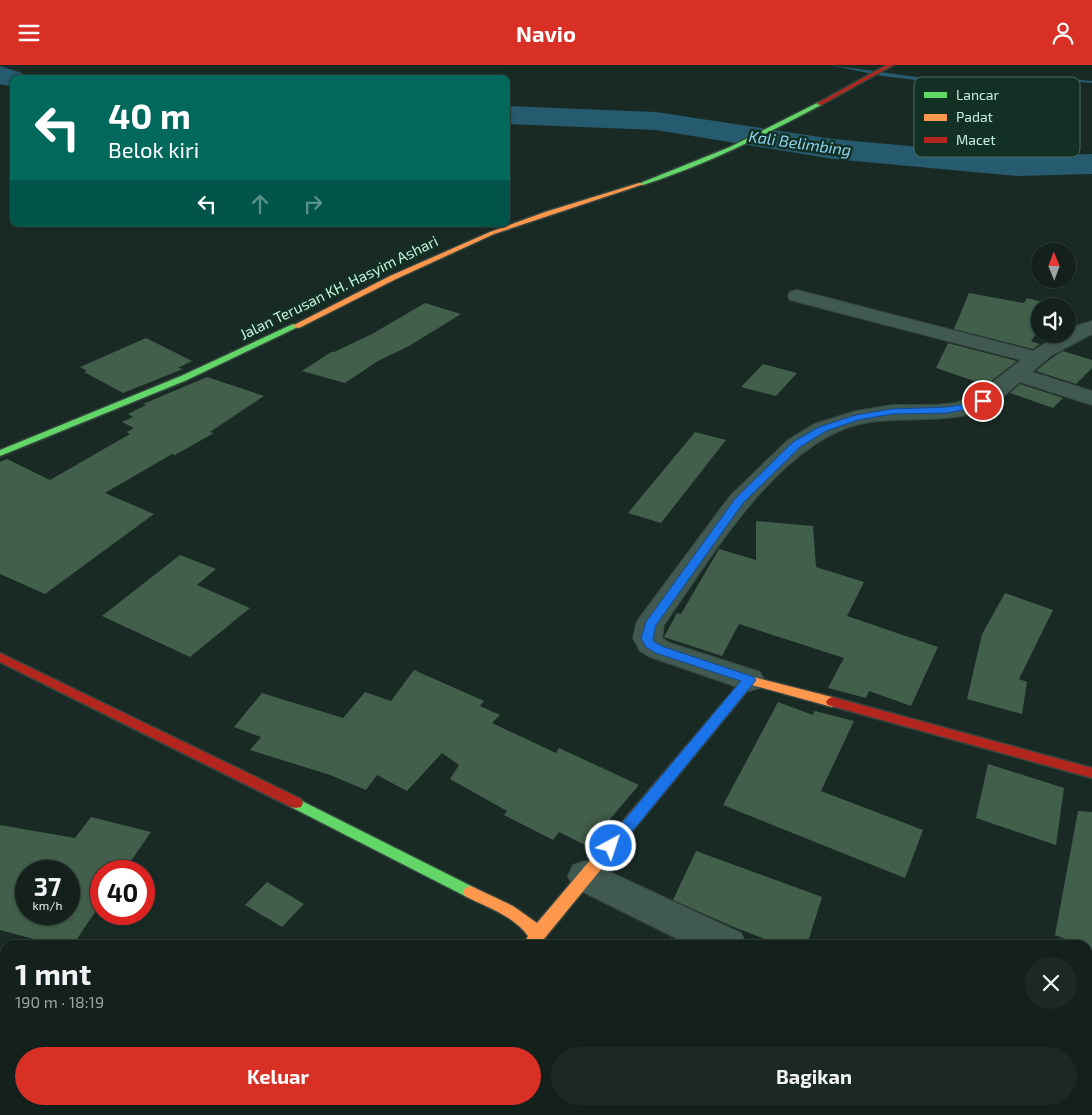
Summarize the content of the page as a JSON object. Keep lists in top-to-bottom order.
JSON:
{
  "streets": {
    "street": ["Jalan Terusan KH. Hasyim Ashari"]
  },
  "water": ["Kali Belimbing"],
  "legend": ["Lancar", "Padat", "Macet"],
  "north": "top",
  "page": {
    "header": "Navio",
    "turn": ["40 m", "Belok kiri"],
    "speed": "37 km/h",
    "limit": "40",
    "heading": ["1 mnt", "190 m · 18:19"],
    "buttons": ["Keluar", "Bagikan"]
  }
}
